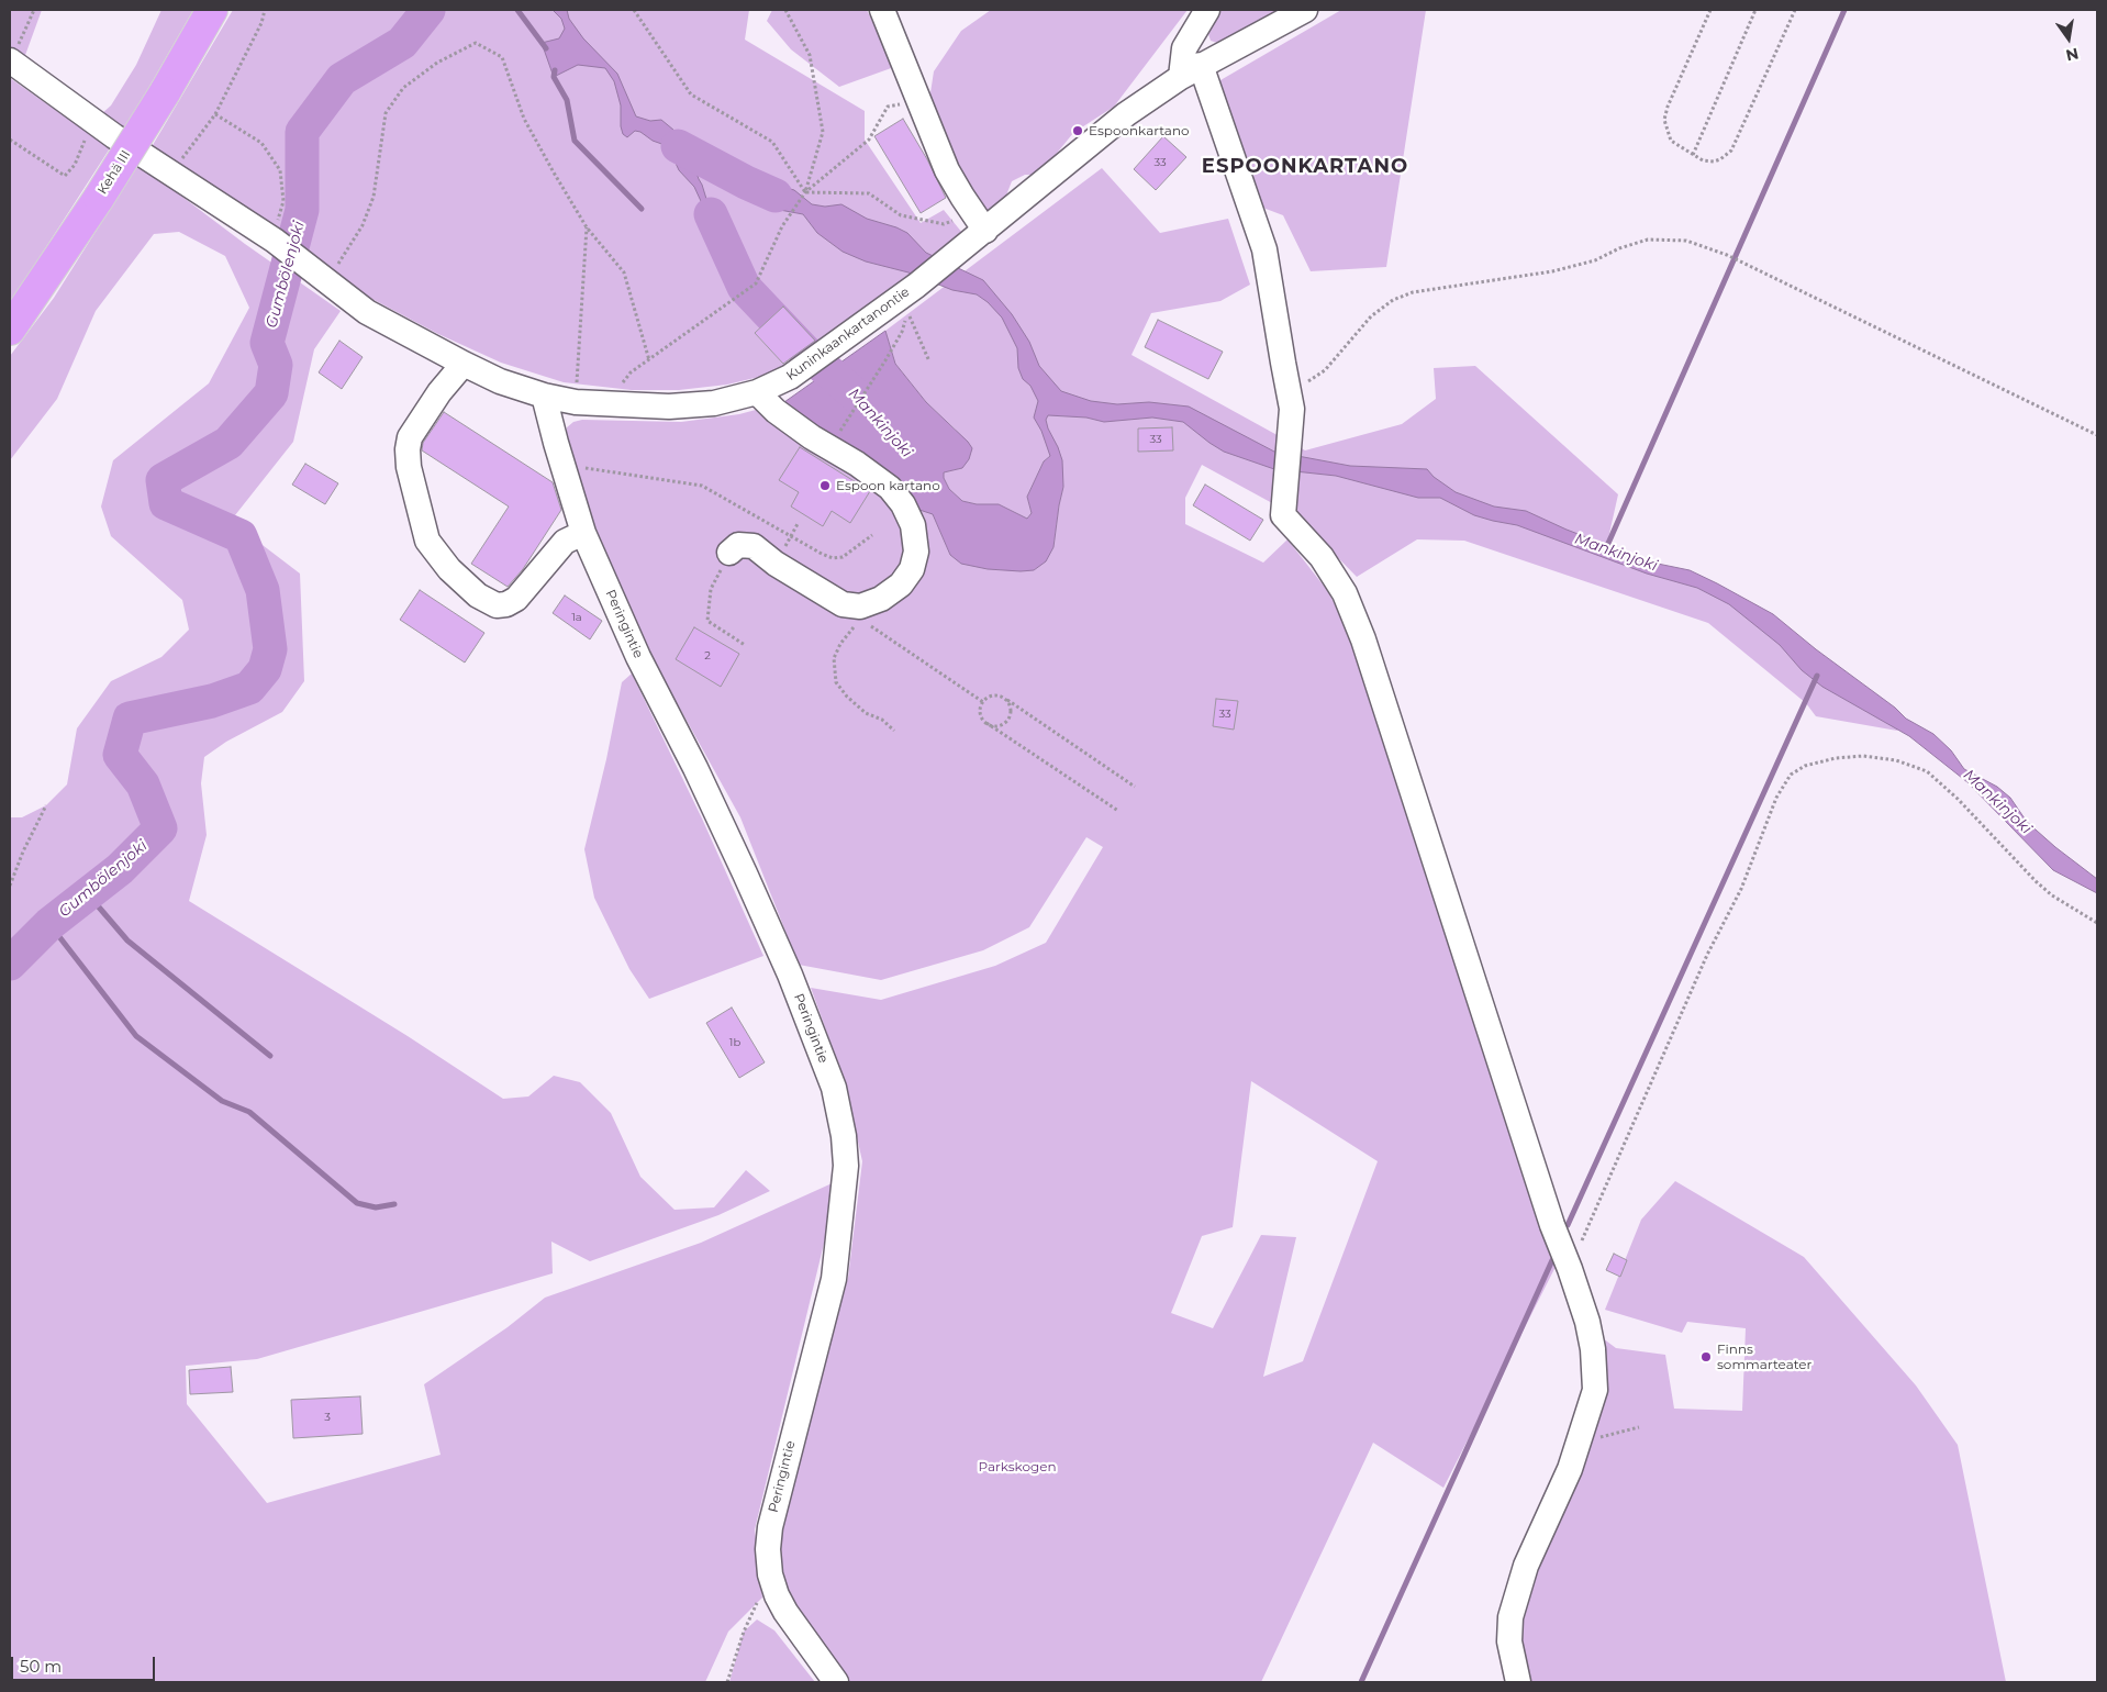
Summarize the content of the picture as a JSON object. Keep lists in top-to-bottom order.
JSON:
{
  "streets": {
    "highway": ["Kehä III"],
    "street": ["Kuninkaankartanontie", "Peringintie"]
  },
  "crossings": [
    ["Kuninkaankartanontie", "Peringintie"]
  ],
  "districts": ["ESPOONKARTANO"],
  "water": ["Gumbölenjoki", "Mankinjoki"],
  "parks": ["Parkskogen"],
  "places": ["Espoonkartano", "Espoon kartano", "Finns sommarteater"],
  "house_numbers": [
    "33",
    "33",
    "1a",
    "2",
    "33",
    "1b",
    "3"
  ],
  "scale_bar": "50 m",
  "north": "bottom"
}
